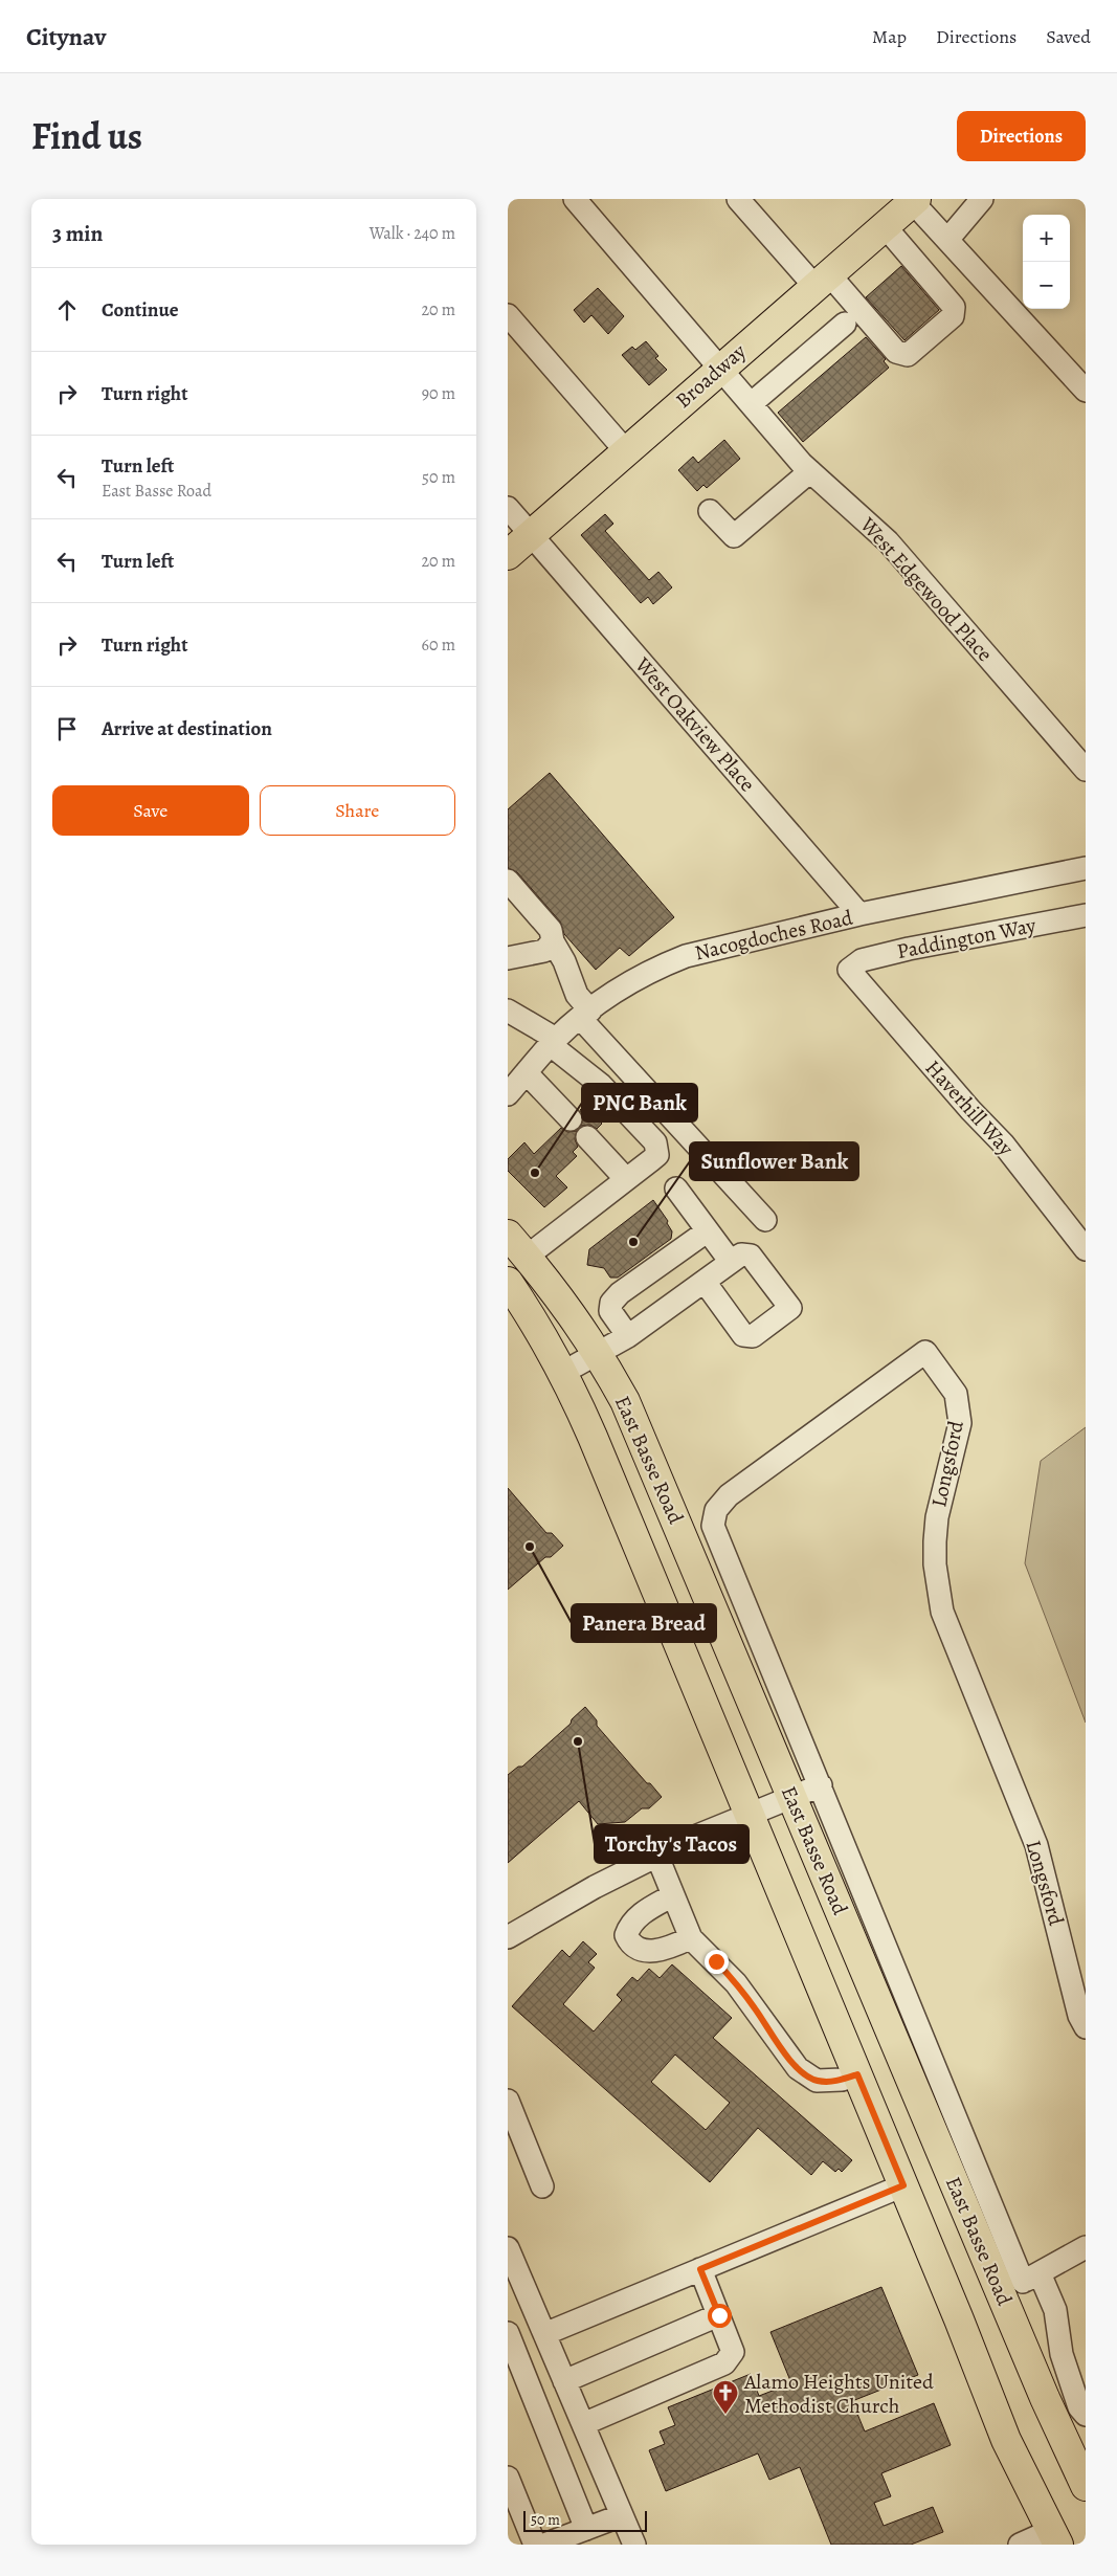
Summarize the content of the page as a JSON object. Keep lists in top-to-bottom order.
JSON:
{
  "streets": {
    "main road": ["Broadway", "East Basse Road"],
    "street": [
      "West Edgewood Place",
      "West Oakview Place",
      "Nacogdoches Road",
      "Paddington Way",
      "Haverhill Way",
      "Longsford"
    ]
  },
  "crossings": [
    ["Broadway", "West Edgewood Place"],
    ["Broadway", "West Oakview Place"],
    ["West Oakview Place", "Nacogdoches Road"],
    ["Paddington Way", "Haverhill Way"],
    ["East Basse Road", "Longsford"]
  ],
  "places": {
    "other": [
      "PNC Bank",
      "Sunflower Bank",
      "Panera Bread",
      "Torchy's Tacos"
    ],
    "church": ["Alamo Heights United Methodist Church"]
  },
  "scale_bar": "50 m",
  "page": {
    "header": "Citynav",
    "nav": ["Map", "Directions", "Saved"],
    "title": "Find us",
    "buttons": [
      "Directions",
      ["Save", "Share"]
    ],
    "heading": ["3 min", "Walk · 240 m"],
    "map_buttons": ["+", "−"],
    "list": [
      ["Continue", "20 m"],
      ["Turn right", "90 m"],
      ["Turn left", "East Basse Road", "50 m"],
      ["Turn left", "20 m"],
      ["Turn right", "60 m"],
      "Arrive at destination"
    ],
    "scale": "50 m"
  }
}
